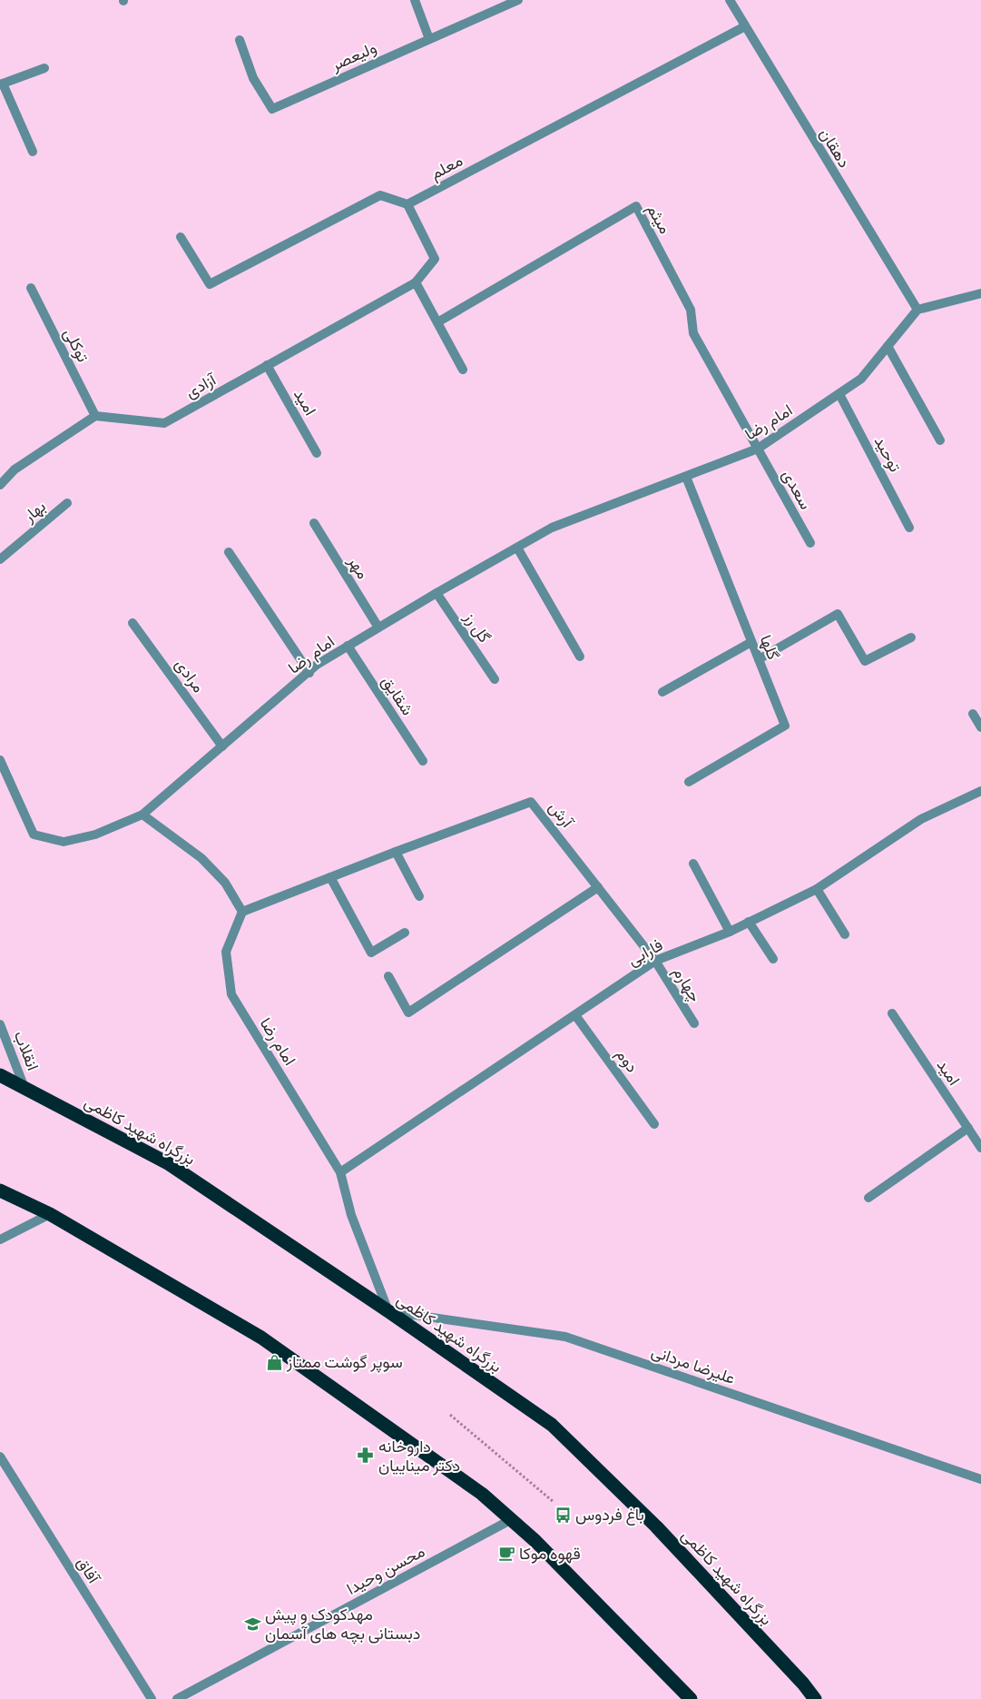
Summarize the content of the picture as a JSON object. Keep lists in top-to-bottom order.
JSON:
{
  "streets": {
    "highway": ["بزرگراه شهید کاظمی"],
    "street": [
      "ولیعصر",
      "دهقان",
      "معلم",
      "میثم",
      "توکلی",
      "آزادی",
      "امید",
      "امام رضا",
      "توحید",
      "سعدی",
      "بهار",
      "مهر",
      "گل رز",
      "گلها",
      "مرادی",
      "شقایق",
      "آرش",
      "فارابی",
      "چهارم",
      "انقلاب",
      "دوم",
      "علیرضا مردانی",
      "آفاق",
      "محسن وحیدا"
    ]
  },
  "crossings": [
    ["دهقان", "معلم"],
    ["دهقان", "امام رضا"],
    ["میثم", "امام رضا"],
    ["میثم", "سعدی"],
    ["توکلی", "آزادی"],
    ["آزادی", "امید"],
    ["امام رضا", "توحید"],
    ["امام رضا", "سعدی"],
    ["امام رضا", "مهر"],
    ["امام رضا", "گل رز"],
    ["امام رضا", "گلها"],
    ["امام رضا", "مرادی"],
    ["امام رضا", "شقایق"],
    ["امام رضا", "آرش"],
    ["امام رضا", "فارابی"],
    ["امام رضا", "بزرگراه شهید کاظمی"],
    ["امام رضا", "علیرضا مردانی"],
    ["آرش", "فارابی"],
    ["آرش", "چهارم"],
    ["فارابی", "چهارم"],
    ["فارابی", "دوم"],
    ["انقلاب", "بزرگراه شهید کاظمی"],
    ["بزرگراه شهید کاظمی", "علیرضا مردانی"]
  ],
  "places": {
    "shop": ["سوپر گوشت ممتاز"],
    "pharmacy": ["داروخانه دکتر میناییان"],
    "bus stop": ["باغ فردوس"],
    "cafe": ["قهوه موکا"],
    "school or university": ["مهدکودک و پیش دبستانی بچه های آسمان"]
  }
}
